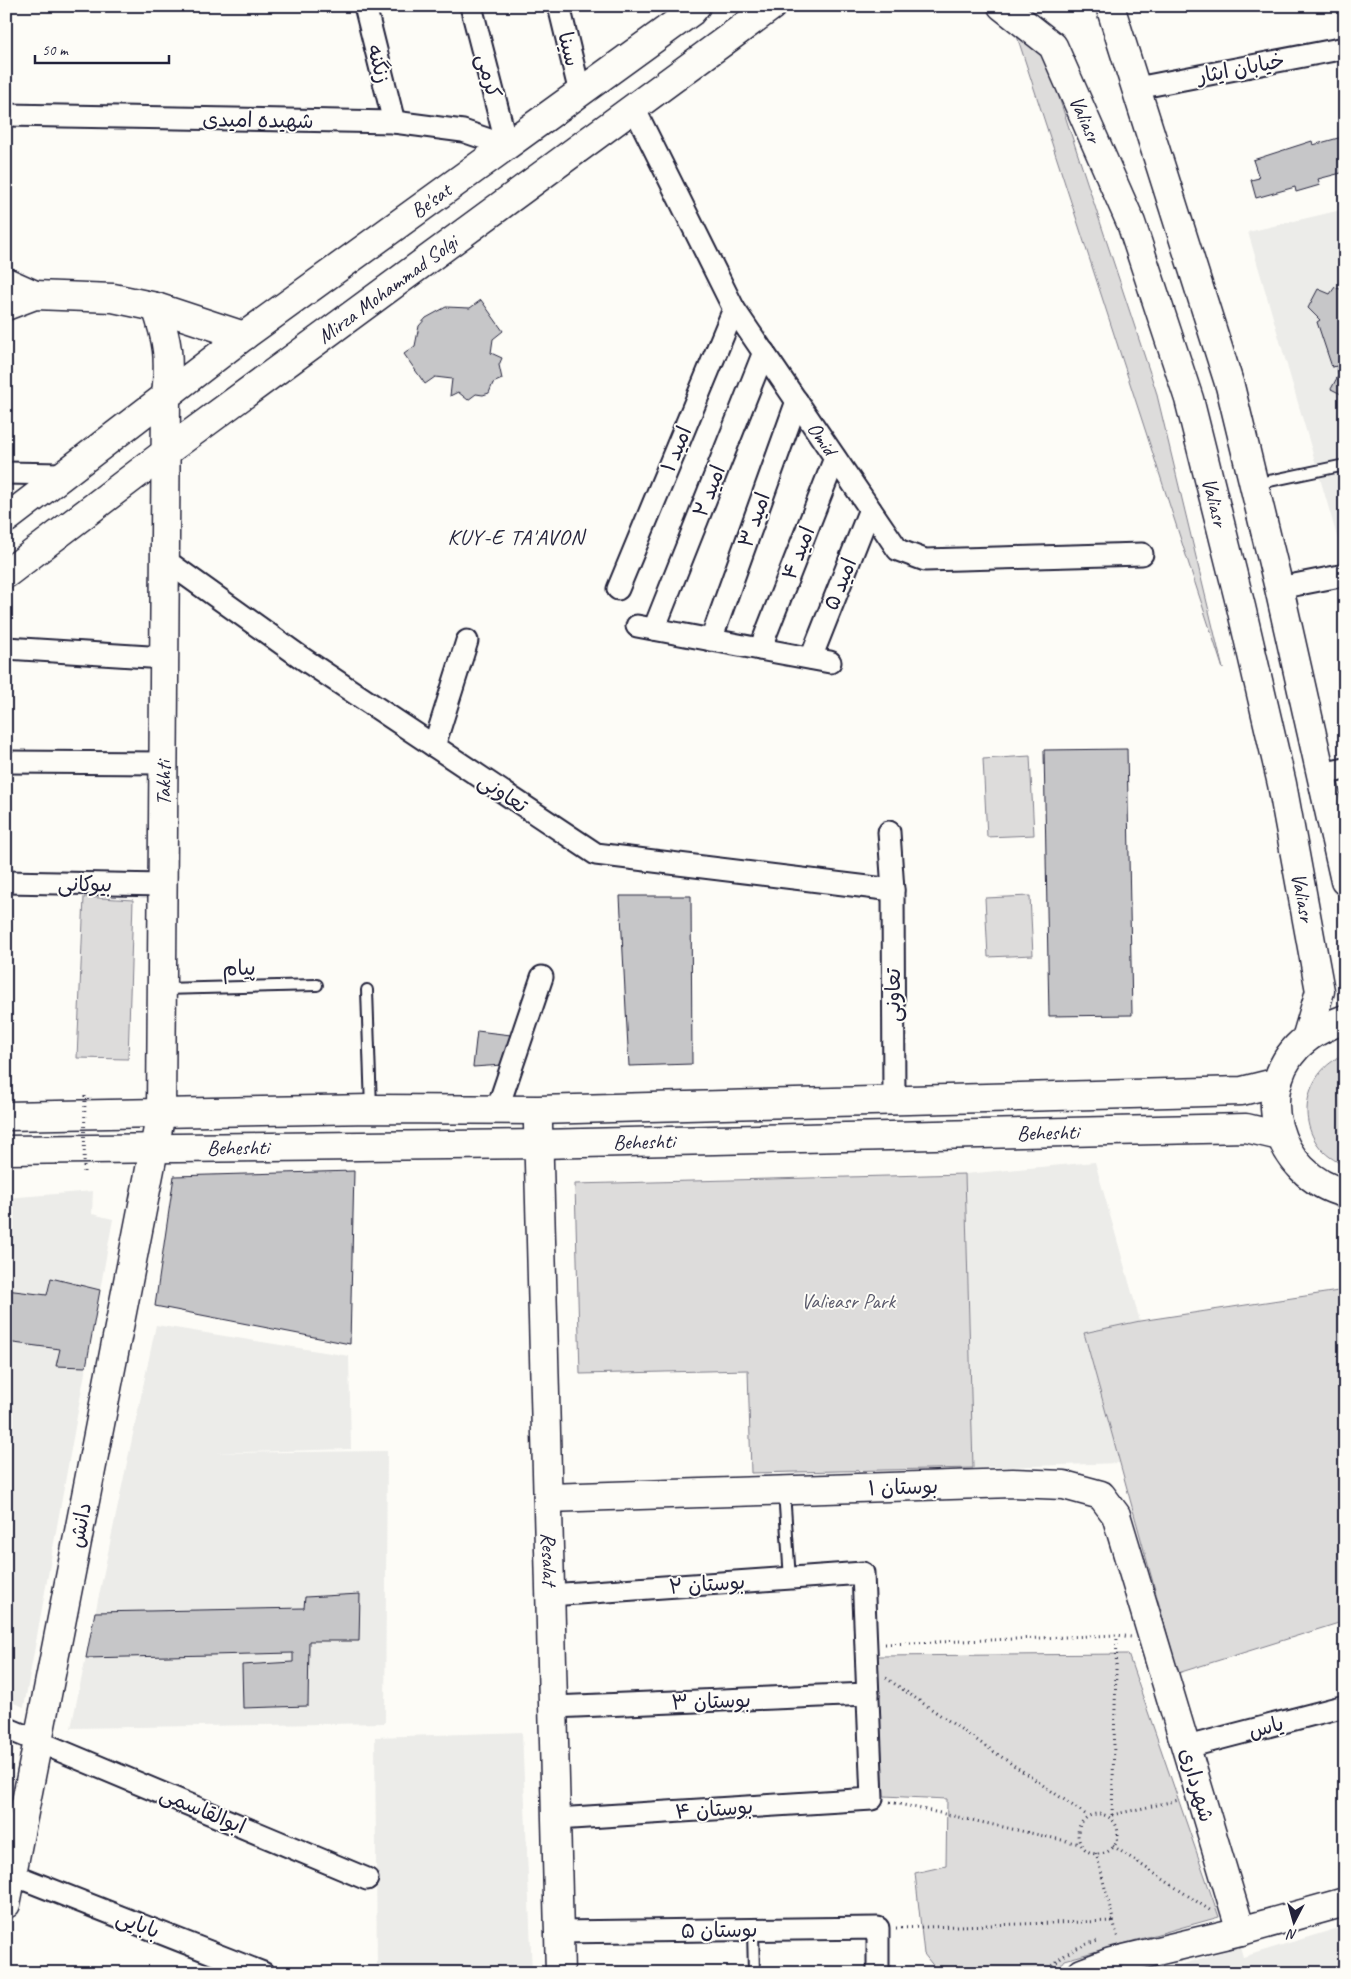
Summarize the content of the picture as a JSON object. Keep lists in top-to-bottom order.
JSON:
{
  "streets": {
    "main road": [
      "Valiasr",
      "Be'sat",
      "Mirza Mohammad Solgi",
      "Takhti",
      "Beheshti",
      "بوستان ۱",
      "دانش",
      "Resalat",
      "شهرداری"
    ],
    "street": [
      "سینا",
      "زنگنه",
      "خیابان ایثار",
      "کرمی",
      "شهیده امیدی",
      "Omid",
      "امید ۱",
      "امید ۲",
      "امید ۳",
      "امید ۴",
      "امید ۵",
      "تعاونی",
      "بیوکانی",
      "بوستان ۲",
      "بوستان ۳",
      "یاس",
      "بوستان ۴",
      "ابوالقاسمی",
      "بابایی",
      "بوستان ۵"
    ],
    "lane": ["پیام"]
  },
  "crossings": [
    ["سینا", "Be'sat"],
    ["زنگنه", "شهیده امیدی"],
    ["خیابان ایثار", "Valiasr"],
    ["کرمی", "شهیده امیدی"],
    ["کرمی", "Be'sat"],
    ["شهیده امیدی", "Be'sat"],
    ["Be'sat", "Takhti"],
    ["Mirza Mohammad Solgi", "Omid"],
    ["Mirza Mohammad Solgi", "Takhti"],
    ["Omid", "امید ۱"],
    ["Omid", "امید ۲"],
    ["Omid", "امید ۳"],
    ["Omid", "امید ۴"],
    ["Omid", "امید ۵"],
    ["امید ۲", "امید ۳"],
    ["امید ۴", "امید ۵"],
    ["Takhti", "تعاونی"],
    ["Takhti", "بیوکانی"],
    ["Takhti", "پیام"],
    ["Takhti", "Beheshti"],
    ["Takhti", "دانش"],
    ["تعاونی", "Beheshti"],
    ["Beheshti", "دانش"],
    ["Beheshti", "Resalat"],
    ["بوستان ۱", "Resalat"],
    ["بوستان ۱", "شهرداری"],
    ["دانش", "ابوالقاسمی"],
    ["دانش", "بابایی"],
    ["Resalat", "بوستان ۲"],
    ["Resalat", "بوستان ۳"],
    ["Resalat", "بوستان ۴"],
    ["Resalat", "بوستان ۵"],
    ["یاس", "شهرداری"]
  ],
  "districts": ["KUY-E TA'AVON"],
  "parks": ["Valieasr Park"],
  "scale_bar": "50 m",
  "north": "bottom"
}
